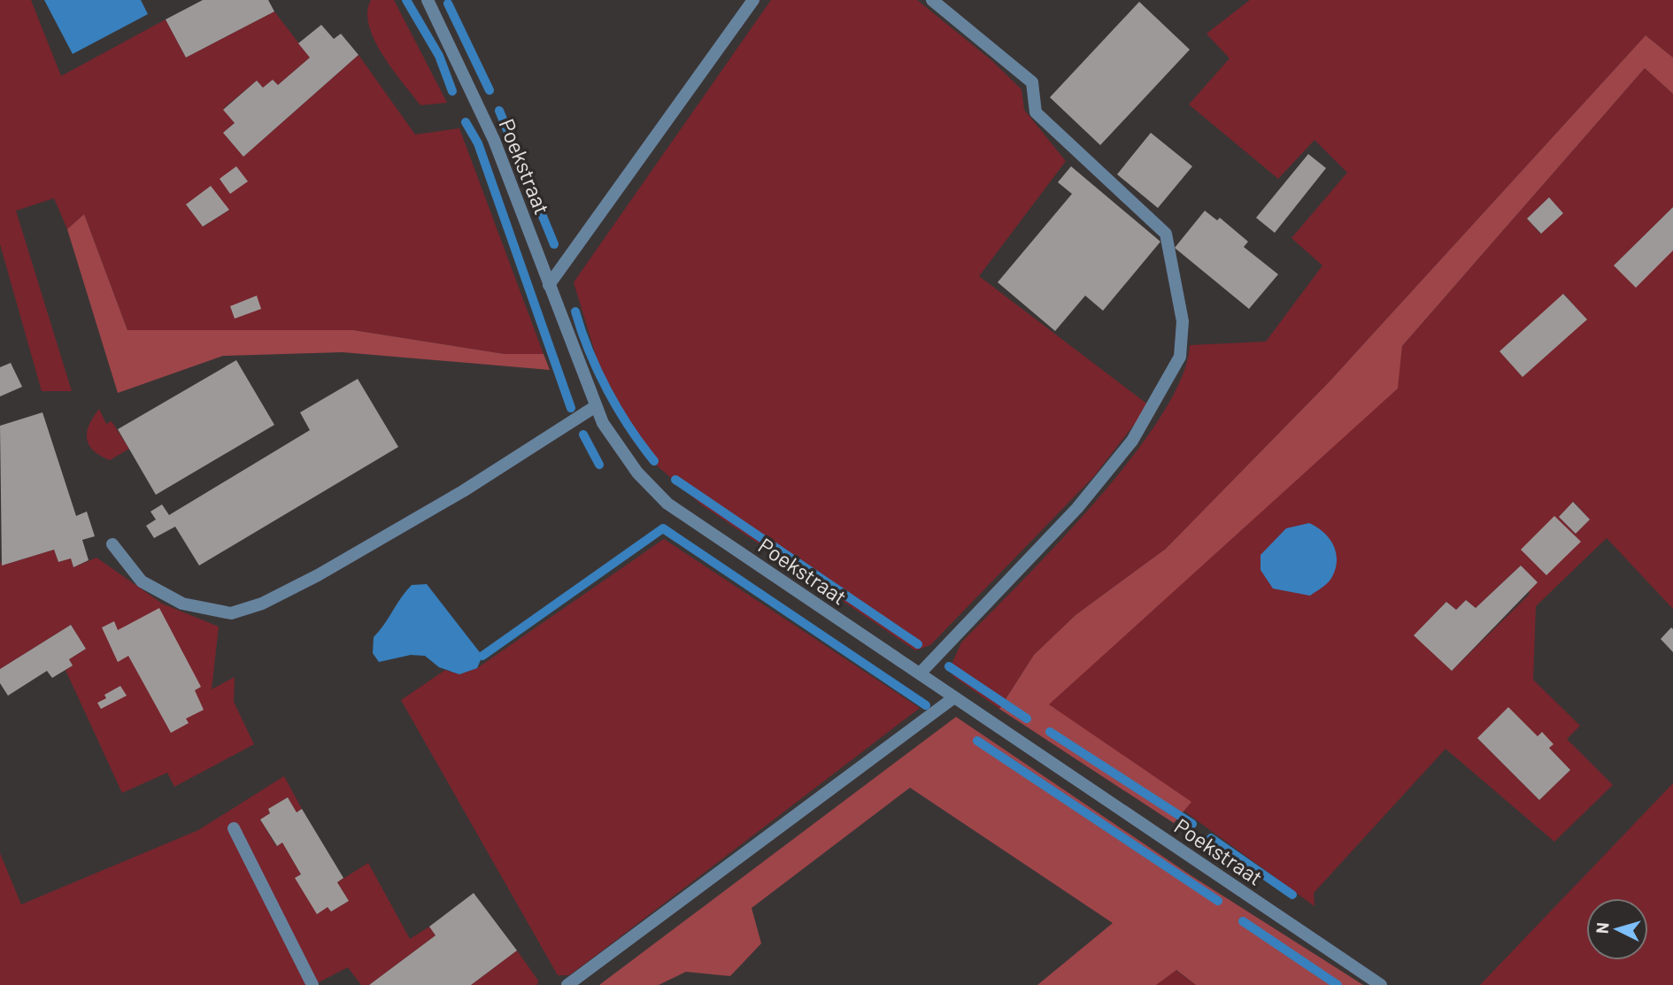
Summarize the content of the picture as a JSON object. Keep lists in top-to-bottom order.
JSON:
{
  "streets": {
    "street": ["Poekstraat"]
  },
  "north": "left"
}
